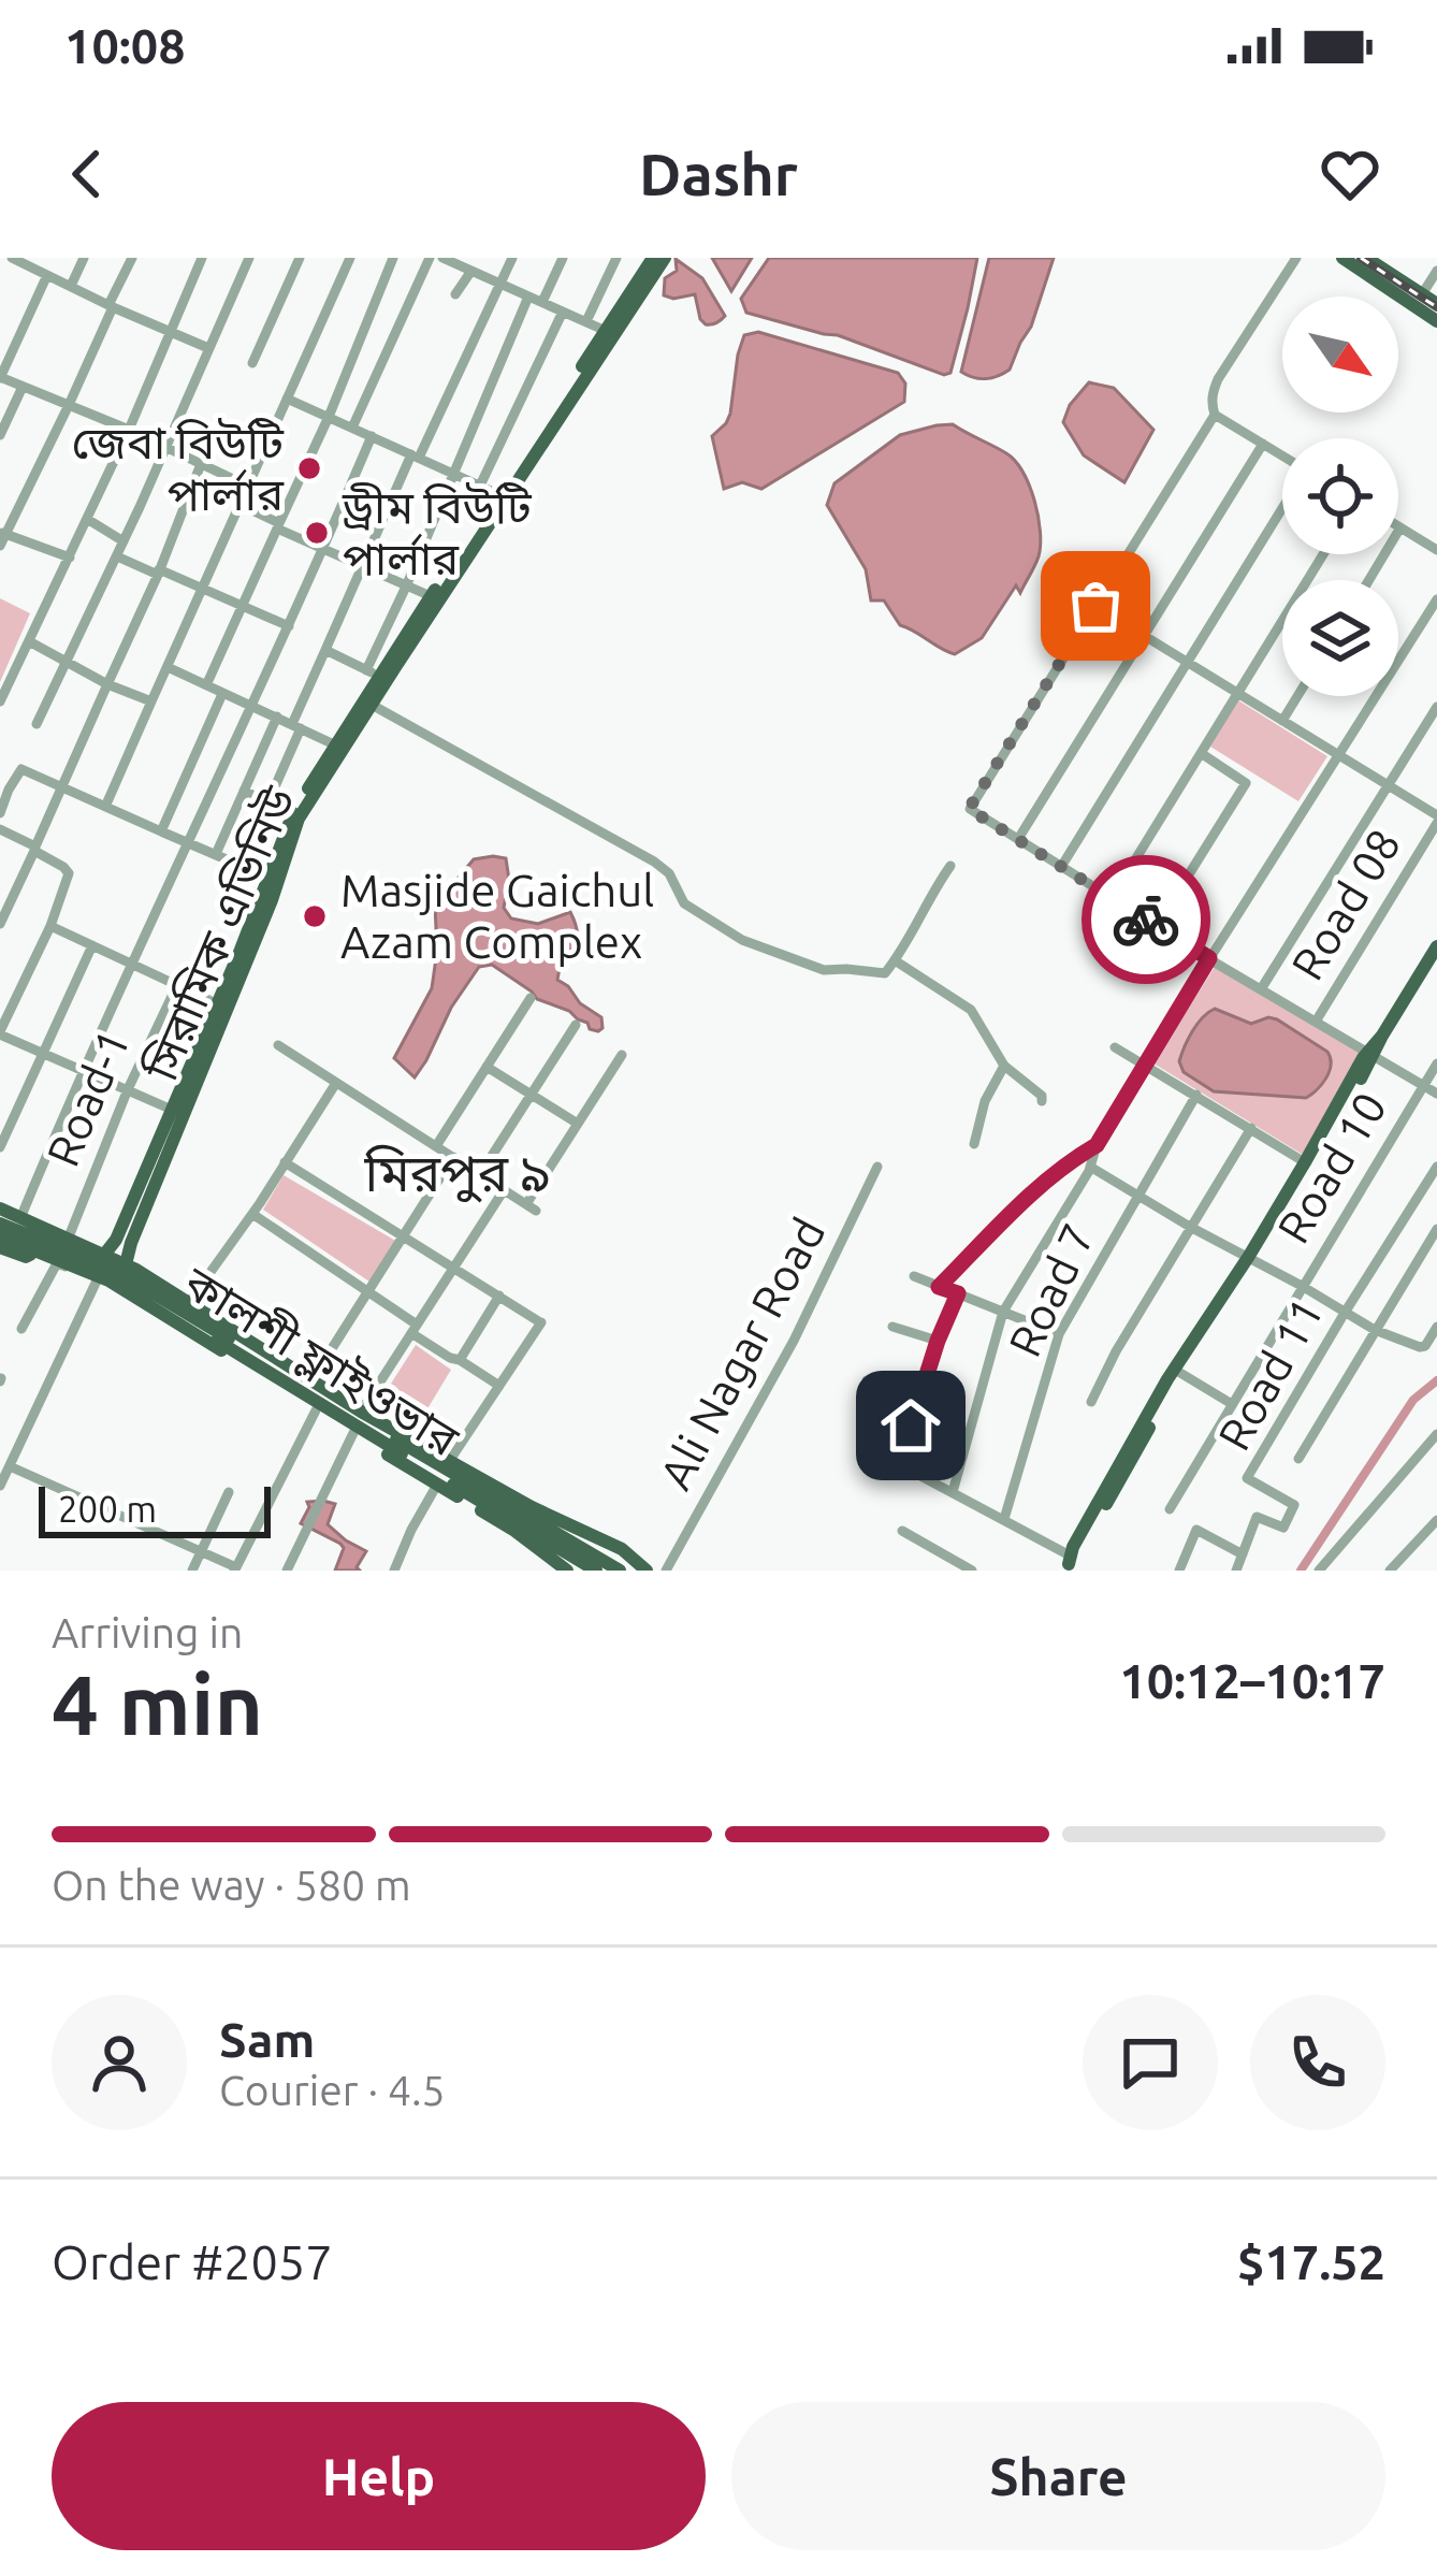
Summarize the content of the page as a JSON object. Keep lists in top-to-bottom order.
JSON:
{
  "streets": {
    "main road": ["সিরামিক এভিনিউ", "কালশী ফ্লাইওভার"],
    "street": [
      "Road 08",
      "Road-1",
      "Road 10",
      "Road 7",
      "Ali Nagar Road",
      "Road 11"
    ]
  },
  "districts": ["মিরপুর ৯"],
  "places": ["জেবা বিউটি পার্লার", "ড্রীম বিউটি পার্লার", "Masjide Gaichul Azam Complex"],
  "scale_bar": "200 m",
  "north": "bottom right",
  "page": {
    "status": "10:08",
    "header": "Dashr",
    "scale": "200 m",
    "heading": ["4 min", "Arriving in", "10:12–10:17"],
    "panel": [
      "Sam",
      "Courier · 4.5",
      "Order #2057",
      "$17.52"
    ],
    "bar": "On the way · 580 m",
    "buttons": ["Help", "Share"]
  }
}
